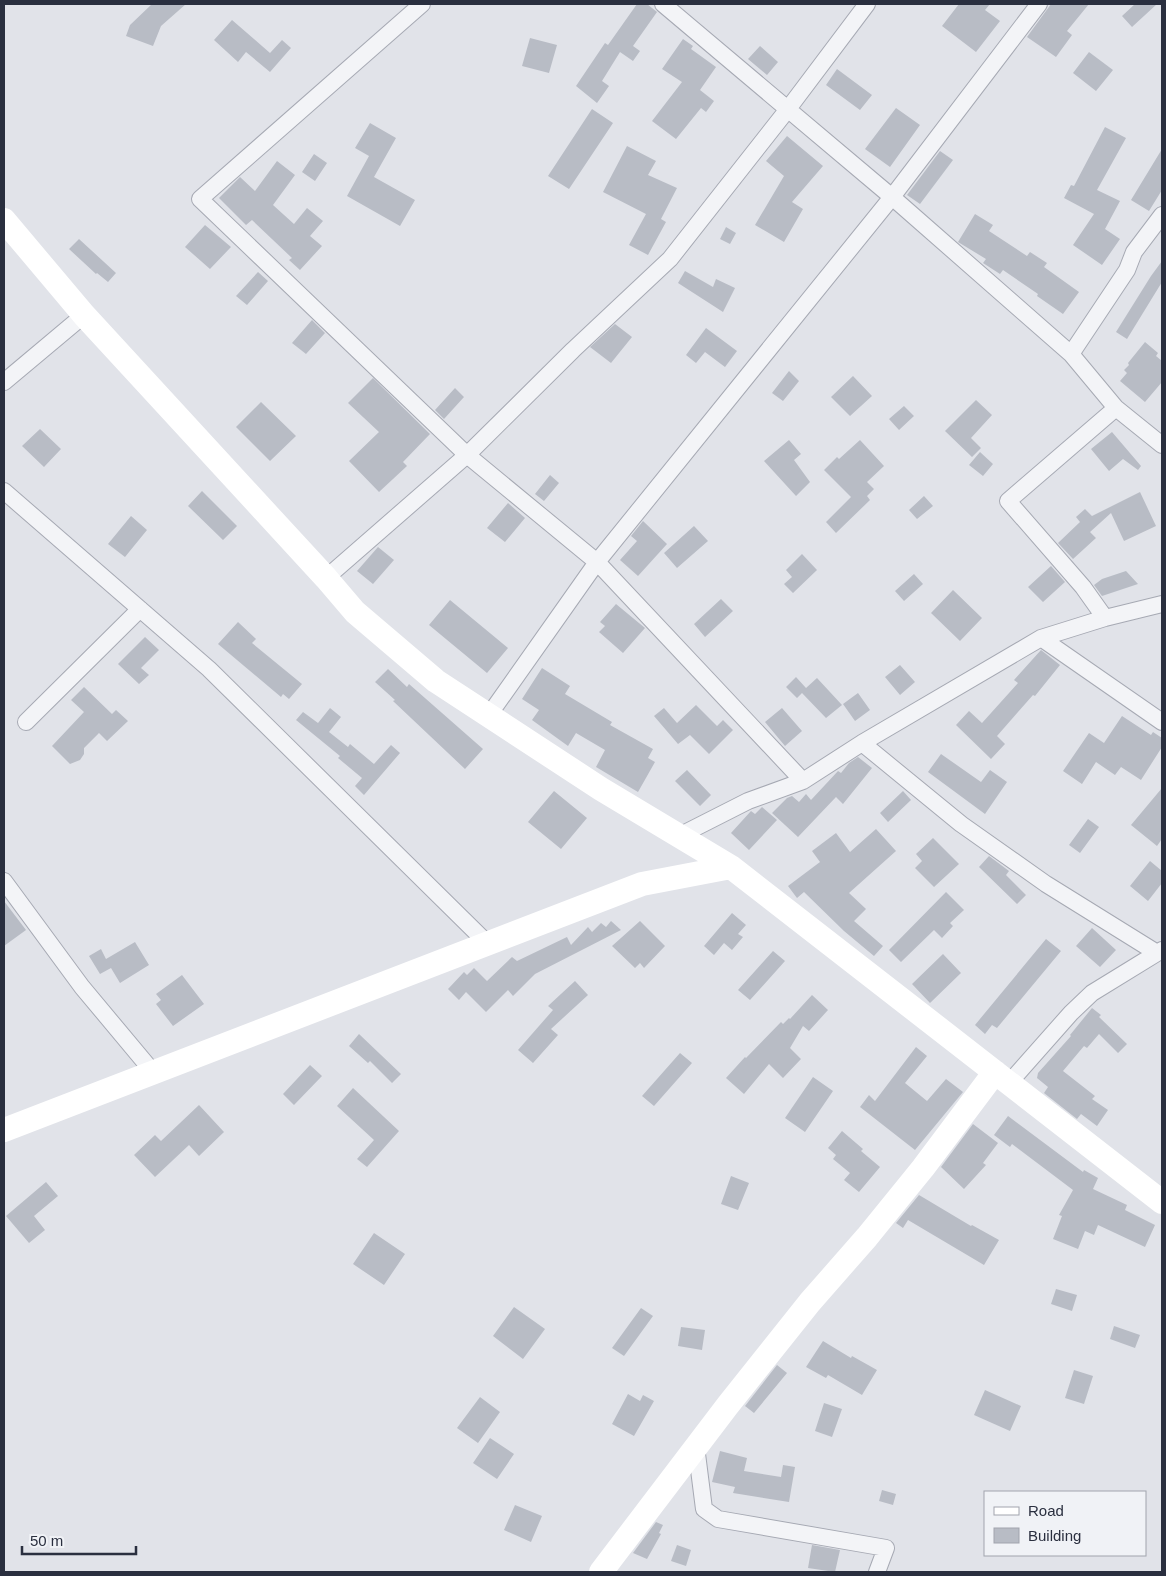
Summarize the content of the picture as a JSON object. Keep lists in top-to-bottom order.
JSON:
{
  "legend": ["Road", "Building"],
  "scale_bar": "50 m"
}
